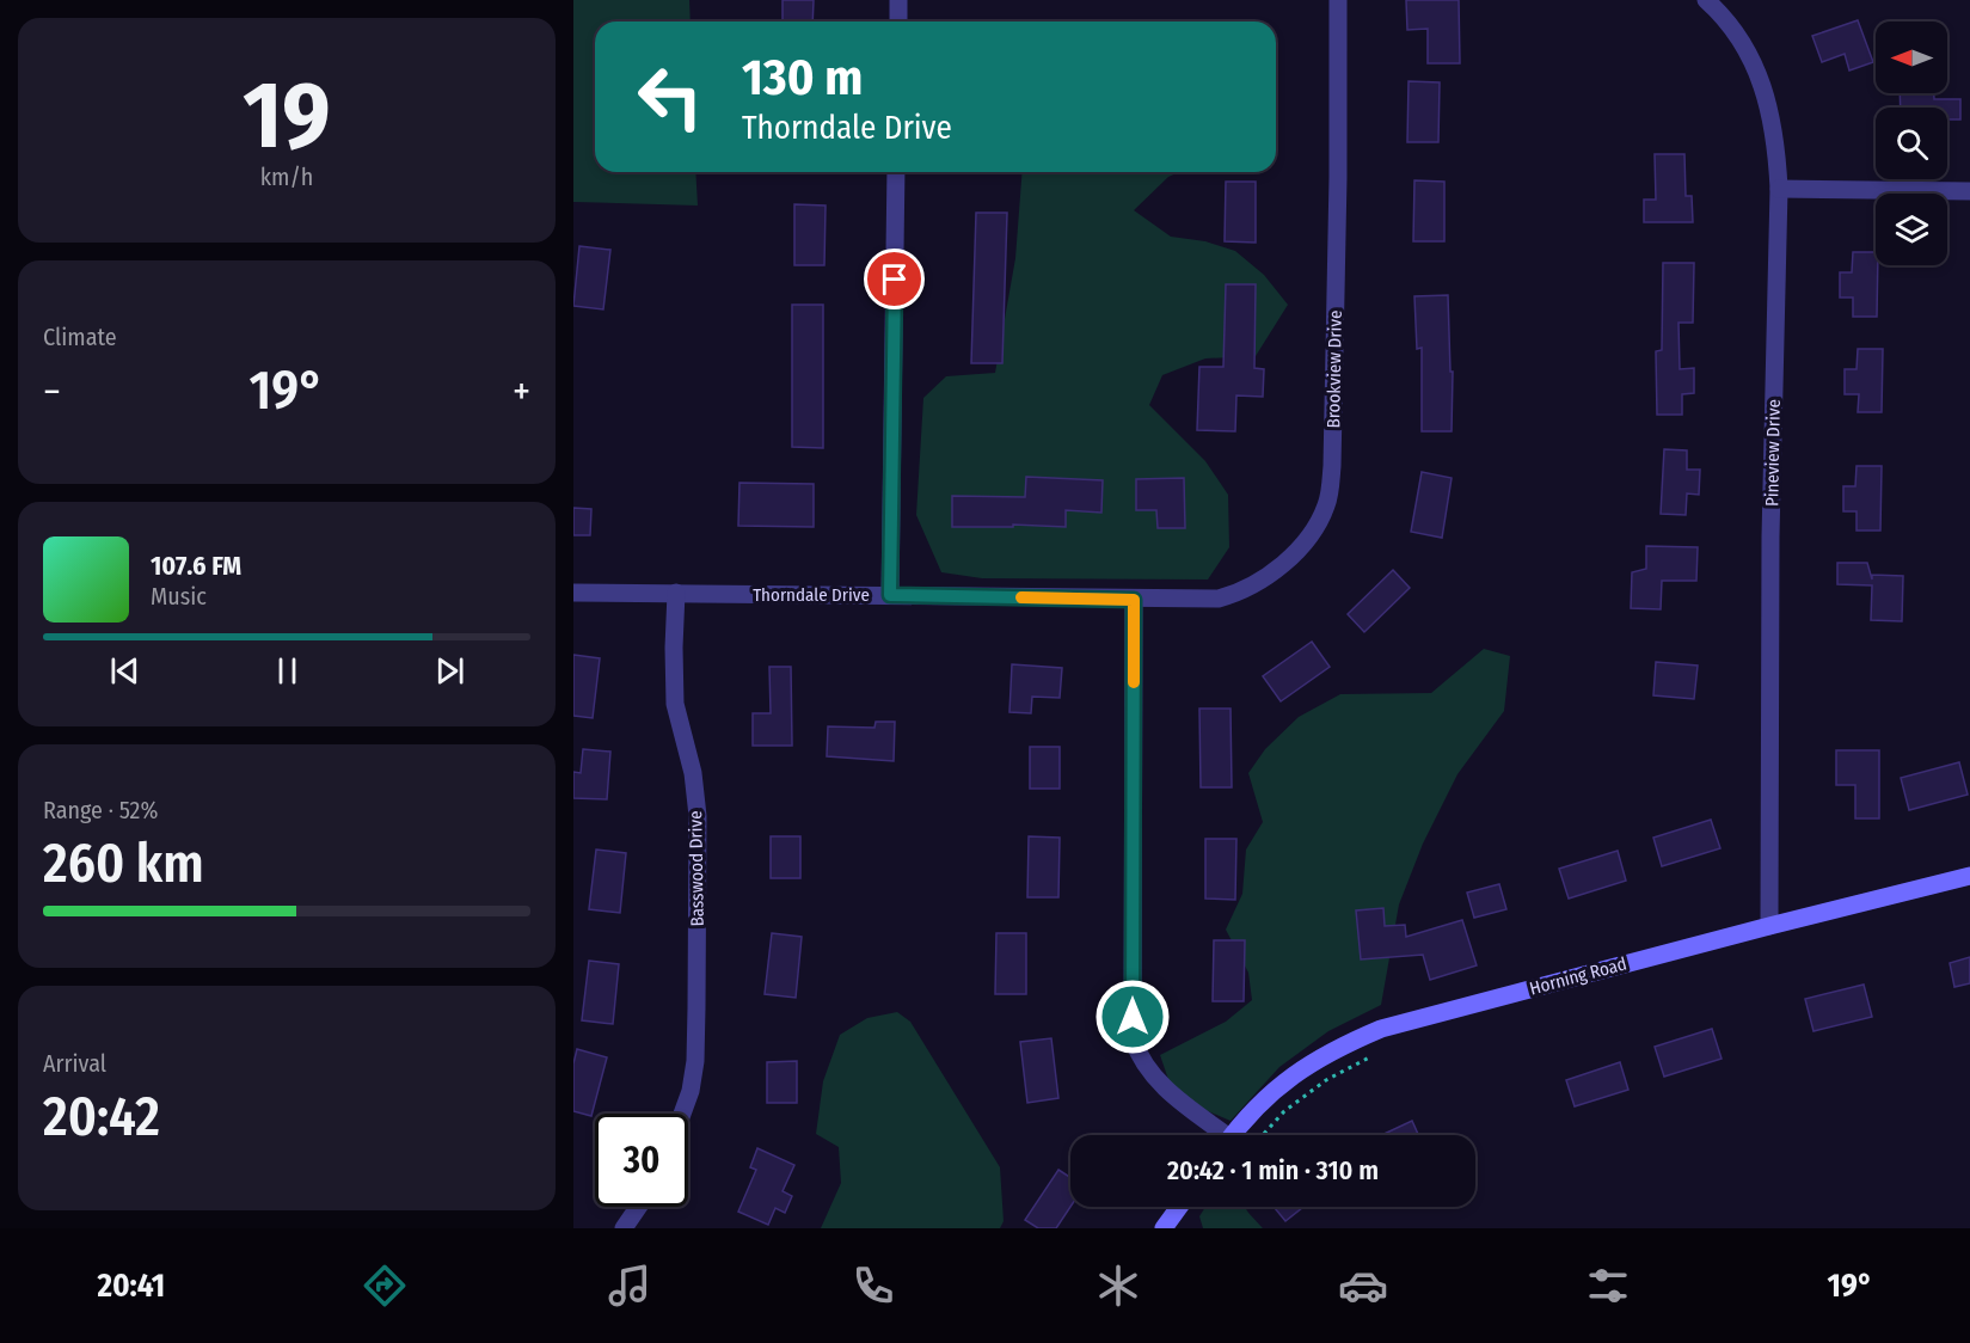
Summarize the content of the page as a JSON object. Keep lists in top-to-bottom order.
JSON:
{
  "streets": {
    "street": [
      "Brookview Drive",
      "Pineview Drive",
      "Thorndale Drive",
      "Basswood Drive",
      "Horning Road"
    ]
  },
  "crossings": [
    ["Brookview Drive", "Thorndale Drive"],
    ["Pineview Drive", "Horning Road"],
    ["Thorndale Drive", "Basswood Drive"]
  ],
  "north": "left",
  "page": {
    "tile": [
      ["19", "km/h"],
      "Climate",
      ["Range · 52%", "260 km"],
      ["Arrival", "20:42"]
    ],
    "turn": ["130 m", "Thorndale Drive"],
    "heat": ["−", "19°", "+"],
    "song": ["107.6 FM", "Music"],
    "limit": "30",
    "trip": "20:42 · 1 min · 310 m",
    "tabs": ["20:41", "19°"]
  }
}
